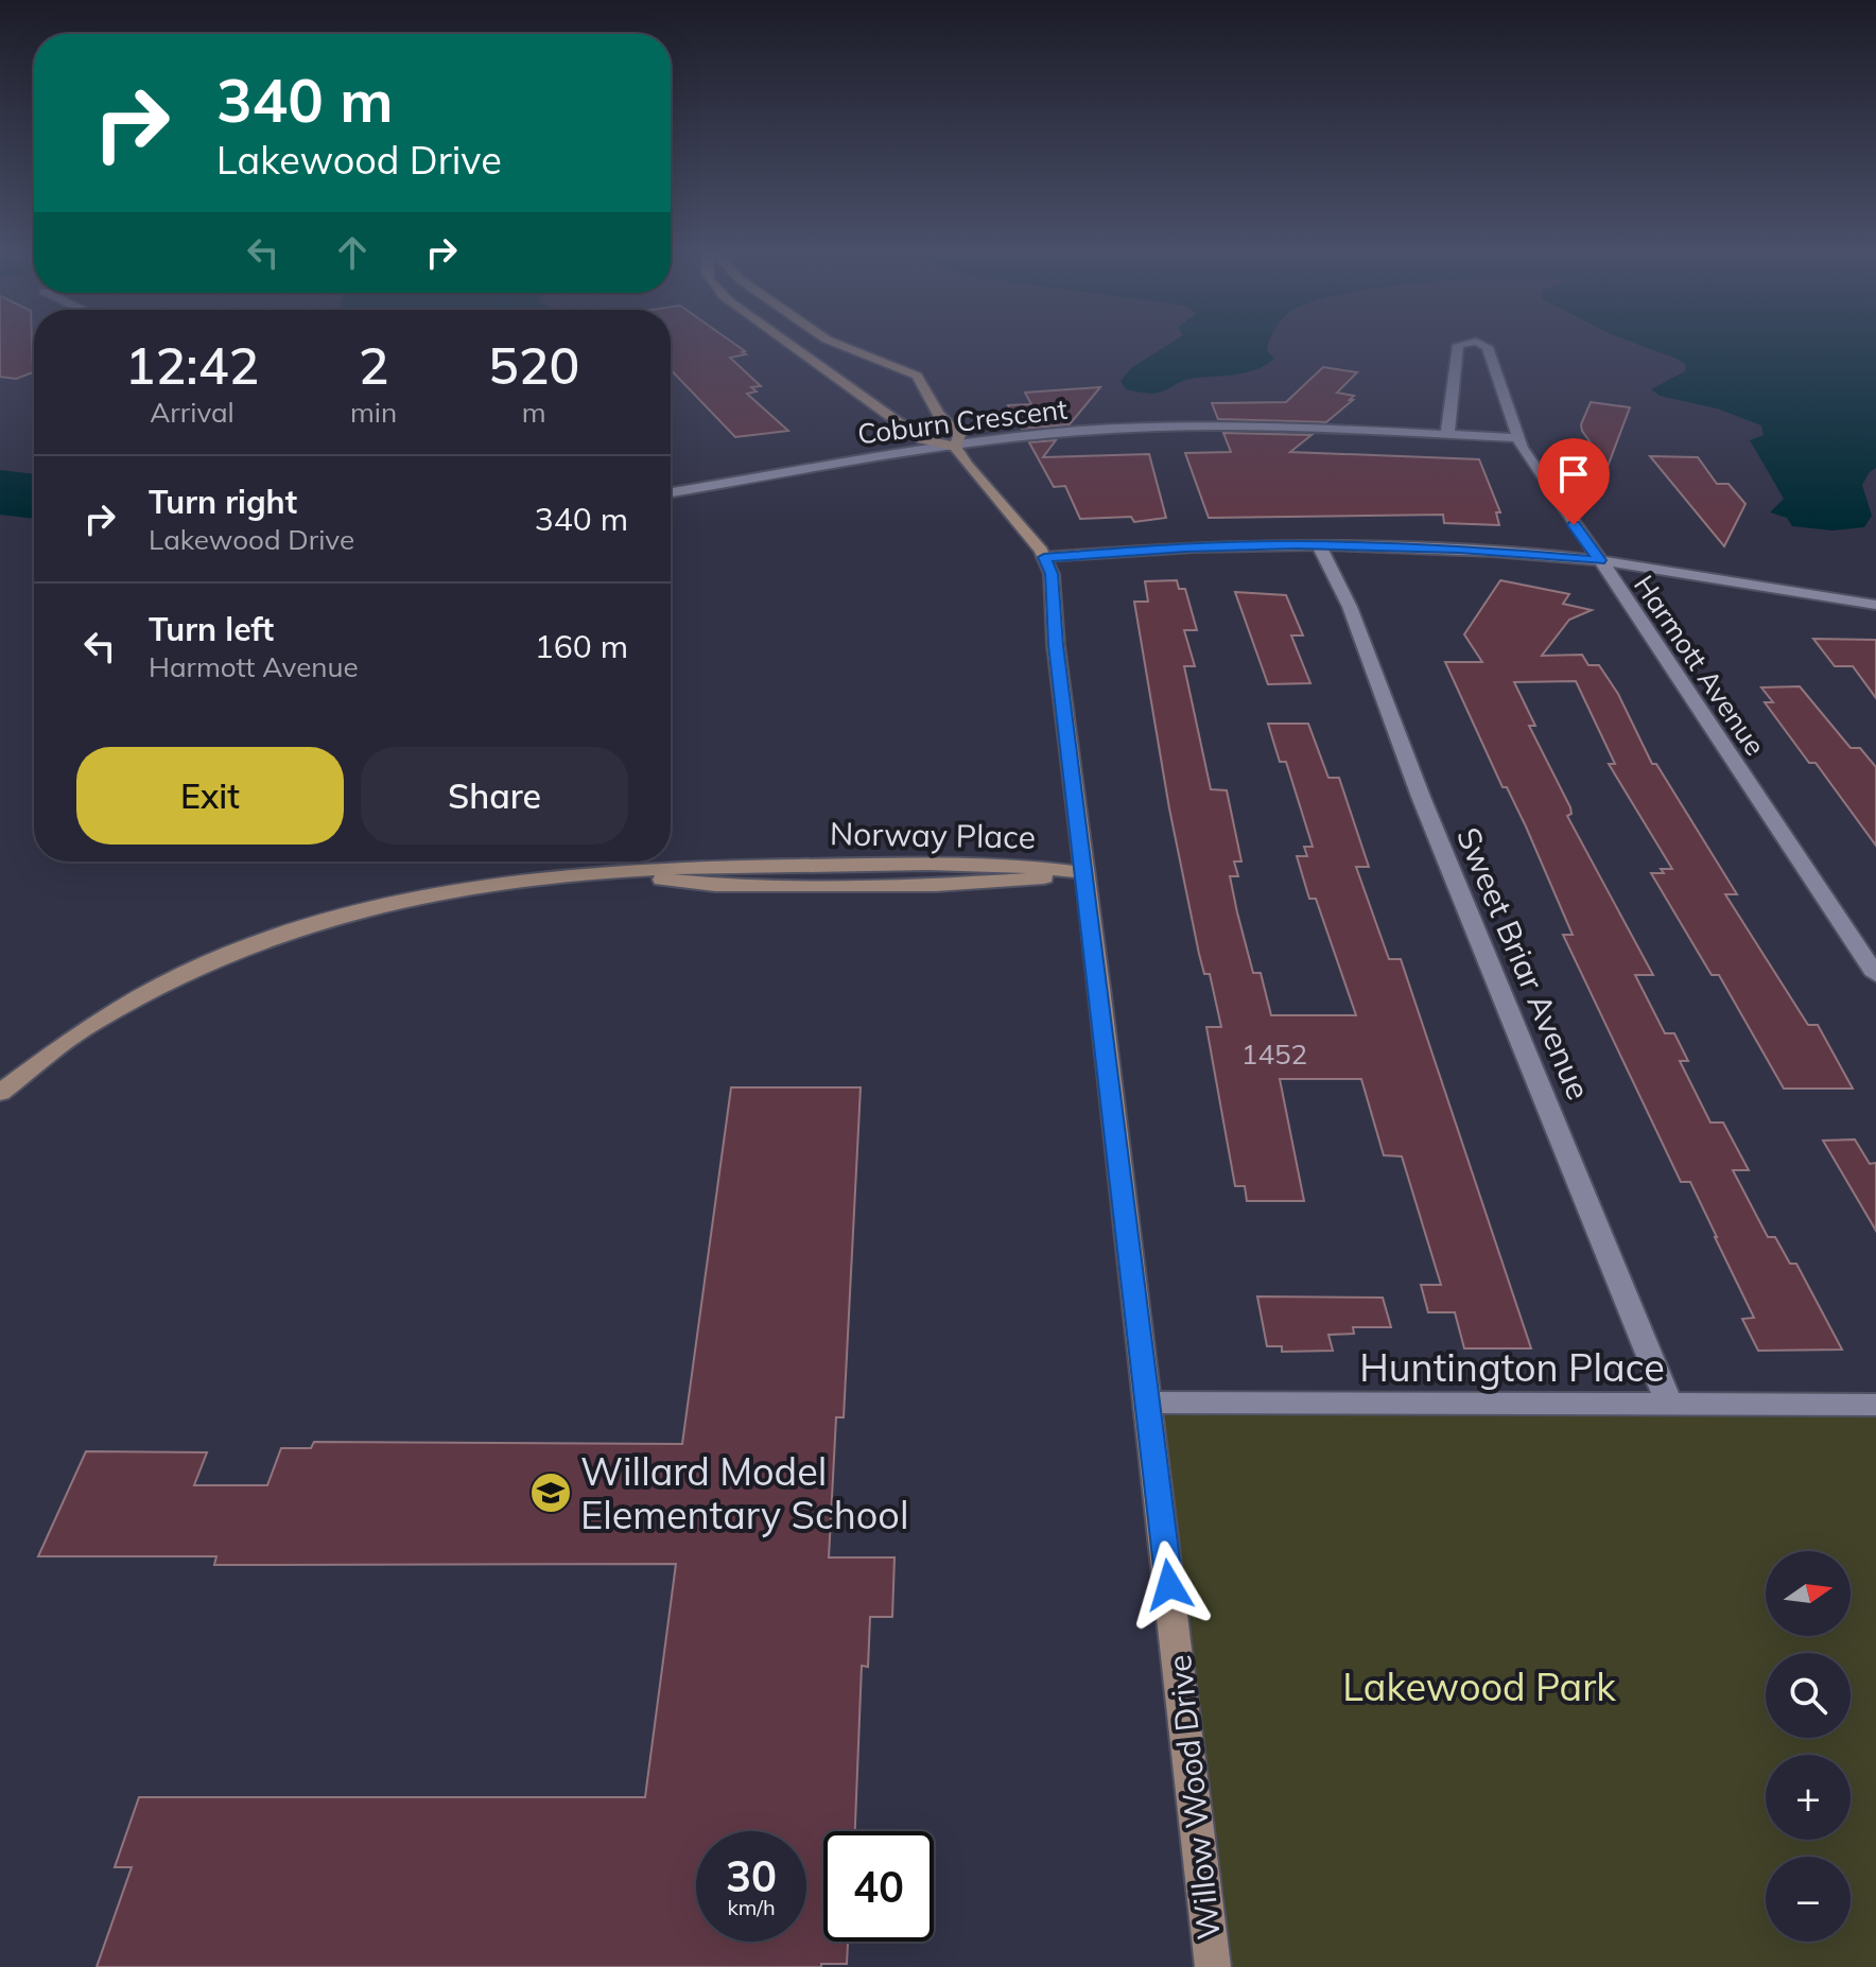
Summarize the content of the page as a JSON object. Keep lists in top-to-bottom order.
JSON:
{
  "streets": {
    "street": [
      "Coburn Crescent",
      "Harmott Avenue",
      "Norway Place",
      "Sweet Briar Avenue",
      "Huntington Place",
      "Willow Wood Drive"
    ]
  },
  "crossings": [
    ["Coburn Crescent", "Harmott Avenue"],
    ["Coburn Crescent", "Willow Wood Drive"],
    ["Norway Place", "Willow Wood Drive"],
    ["Sweet Briar Avenue", "Huntington Place"],
    ["Huntington Place", "Willow Wood Drive"]
  ],
  "parks": ["Lakewood Park"],
  "places": {
    "school or university": ["Willard Model Elementary School"]
  },
  "house_numbers": ["1452"],
  "north": "right",
  "page": {
    "turn": ["340 m", "Lakewood Drive"],
    "eta": [
      "12:42",
      "Arrival",
      "2",
      "min",
      "520",
      "m"
    ],
    "list": [
      {
        "name": "Turn right",
        "note": "Lakewood Drive",
        "value": "340 m"
      },
      {
        "name": "Turn left",
        "note": "Harmott Avenue",
        "value": "160 m"
      }
    ],
    "buttons": ["Exit", "Share"],
    "map_buttons": ["+", "−"],
    "speed": "30 km/h",
    "limit": "40"
  }
}
